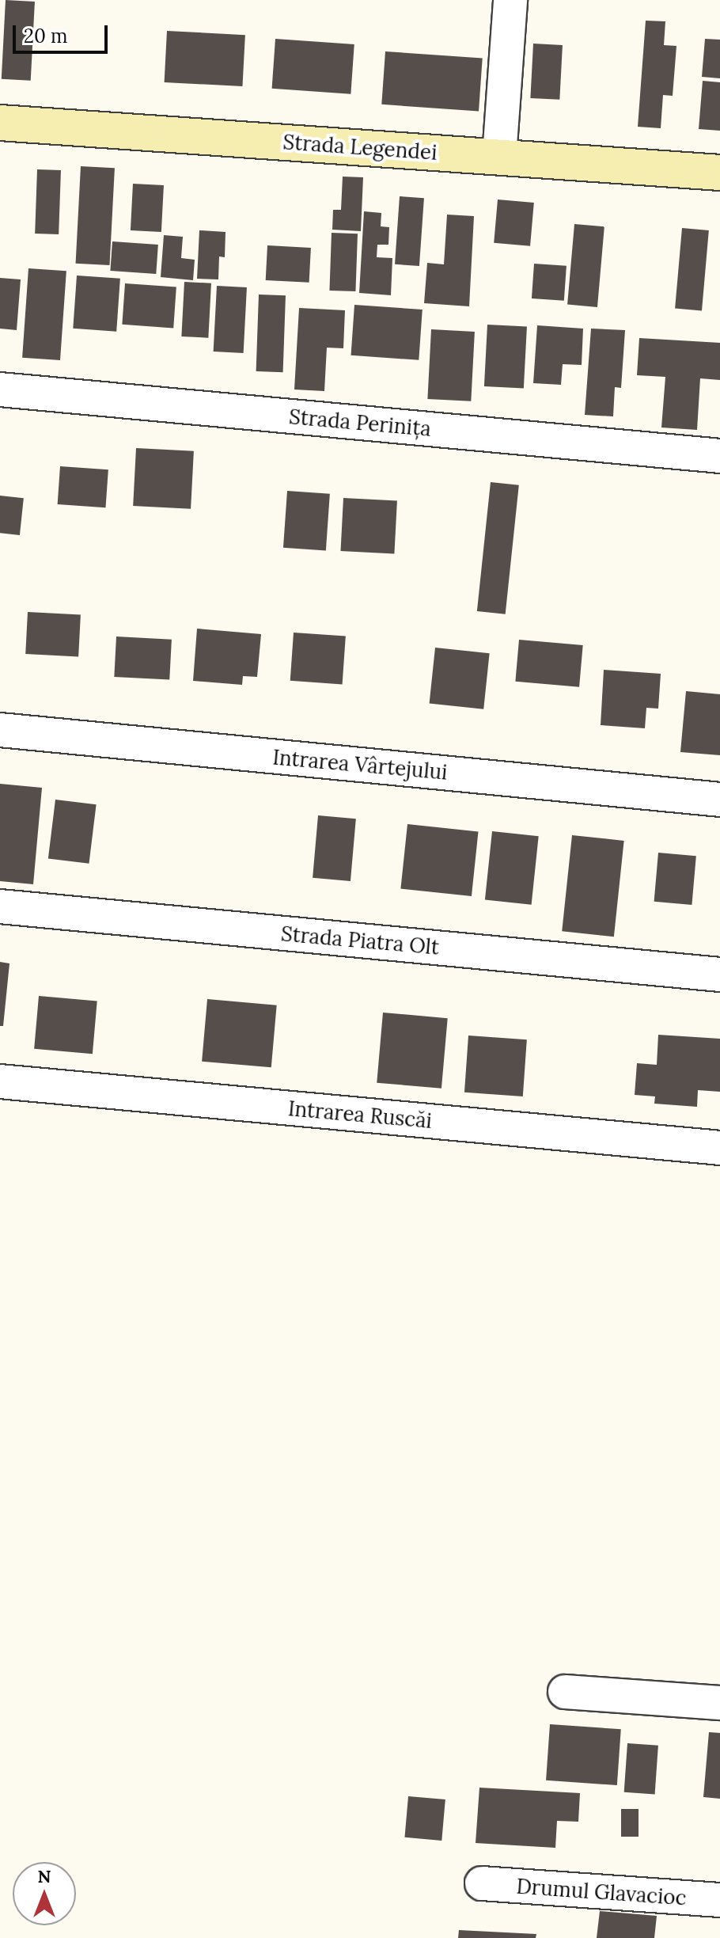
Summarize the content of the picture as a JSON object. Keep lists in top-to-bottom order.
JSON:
{
  "streets": {
    "street": [
      "Strada Legendei",
      "Strada Perinița",
      "Intrarea Vârtejului",
      "Strada Piatra Olt",
      "Intrarea Ruscăi",
      "Drumul Glavacioc"
    ]
  },
  "scale_bar": "20 m",
  "north": "top"
}
